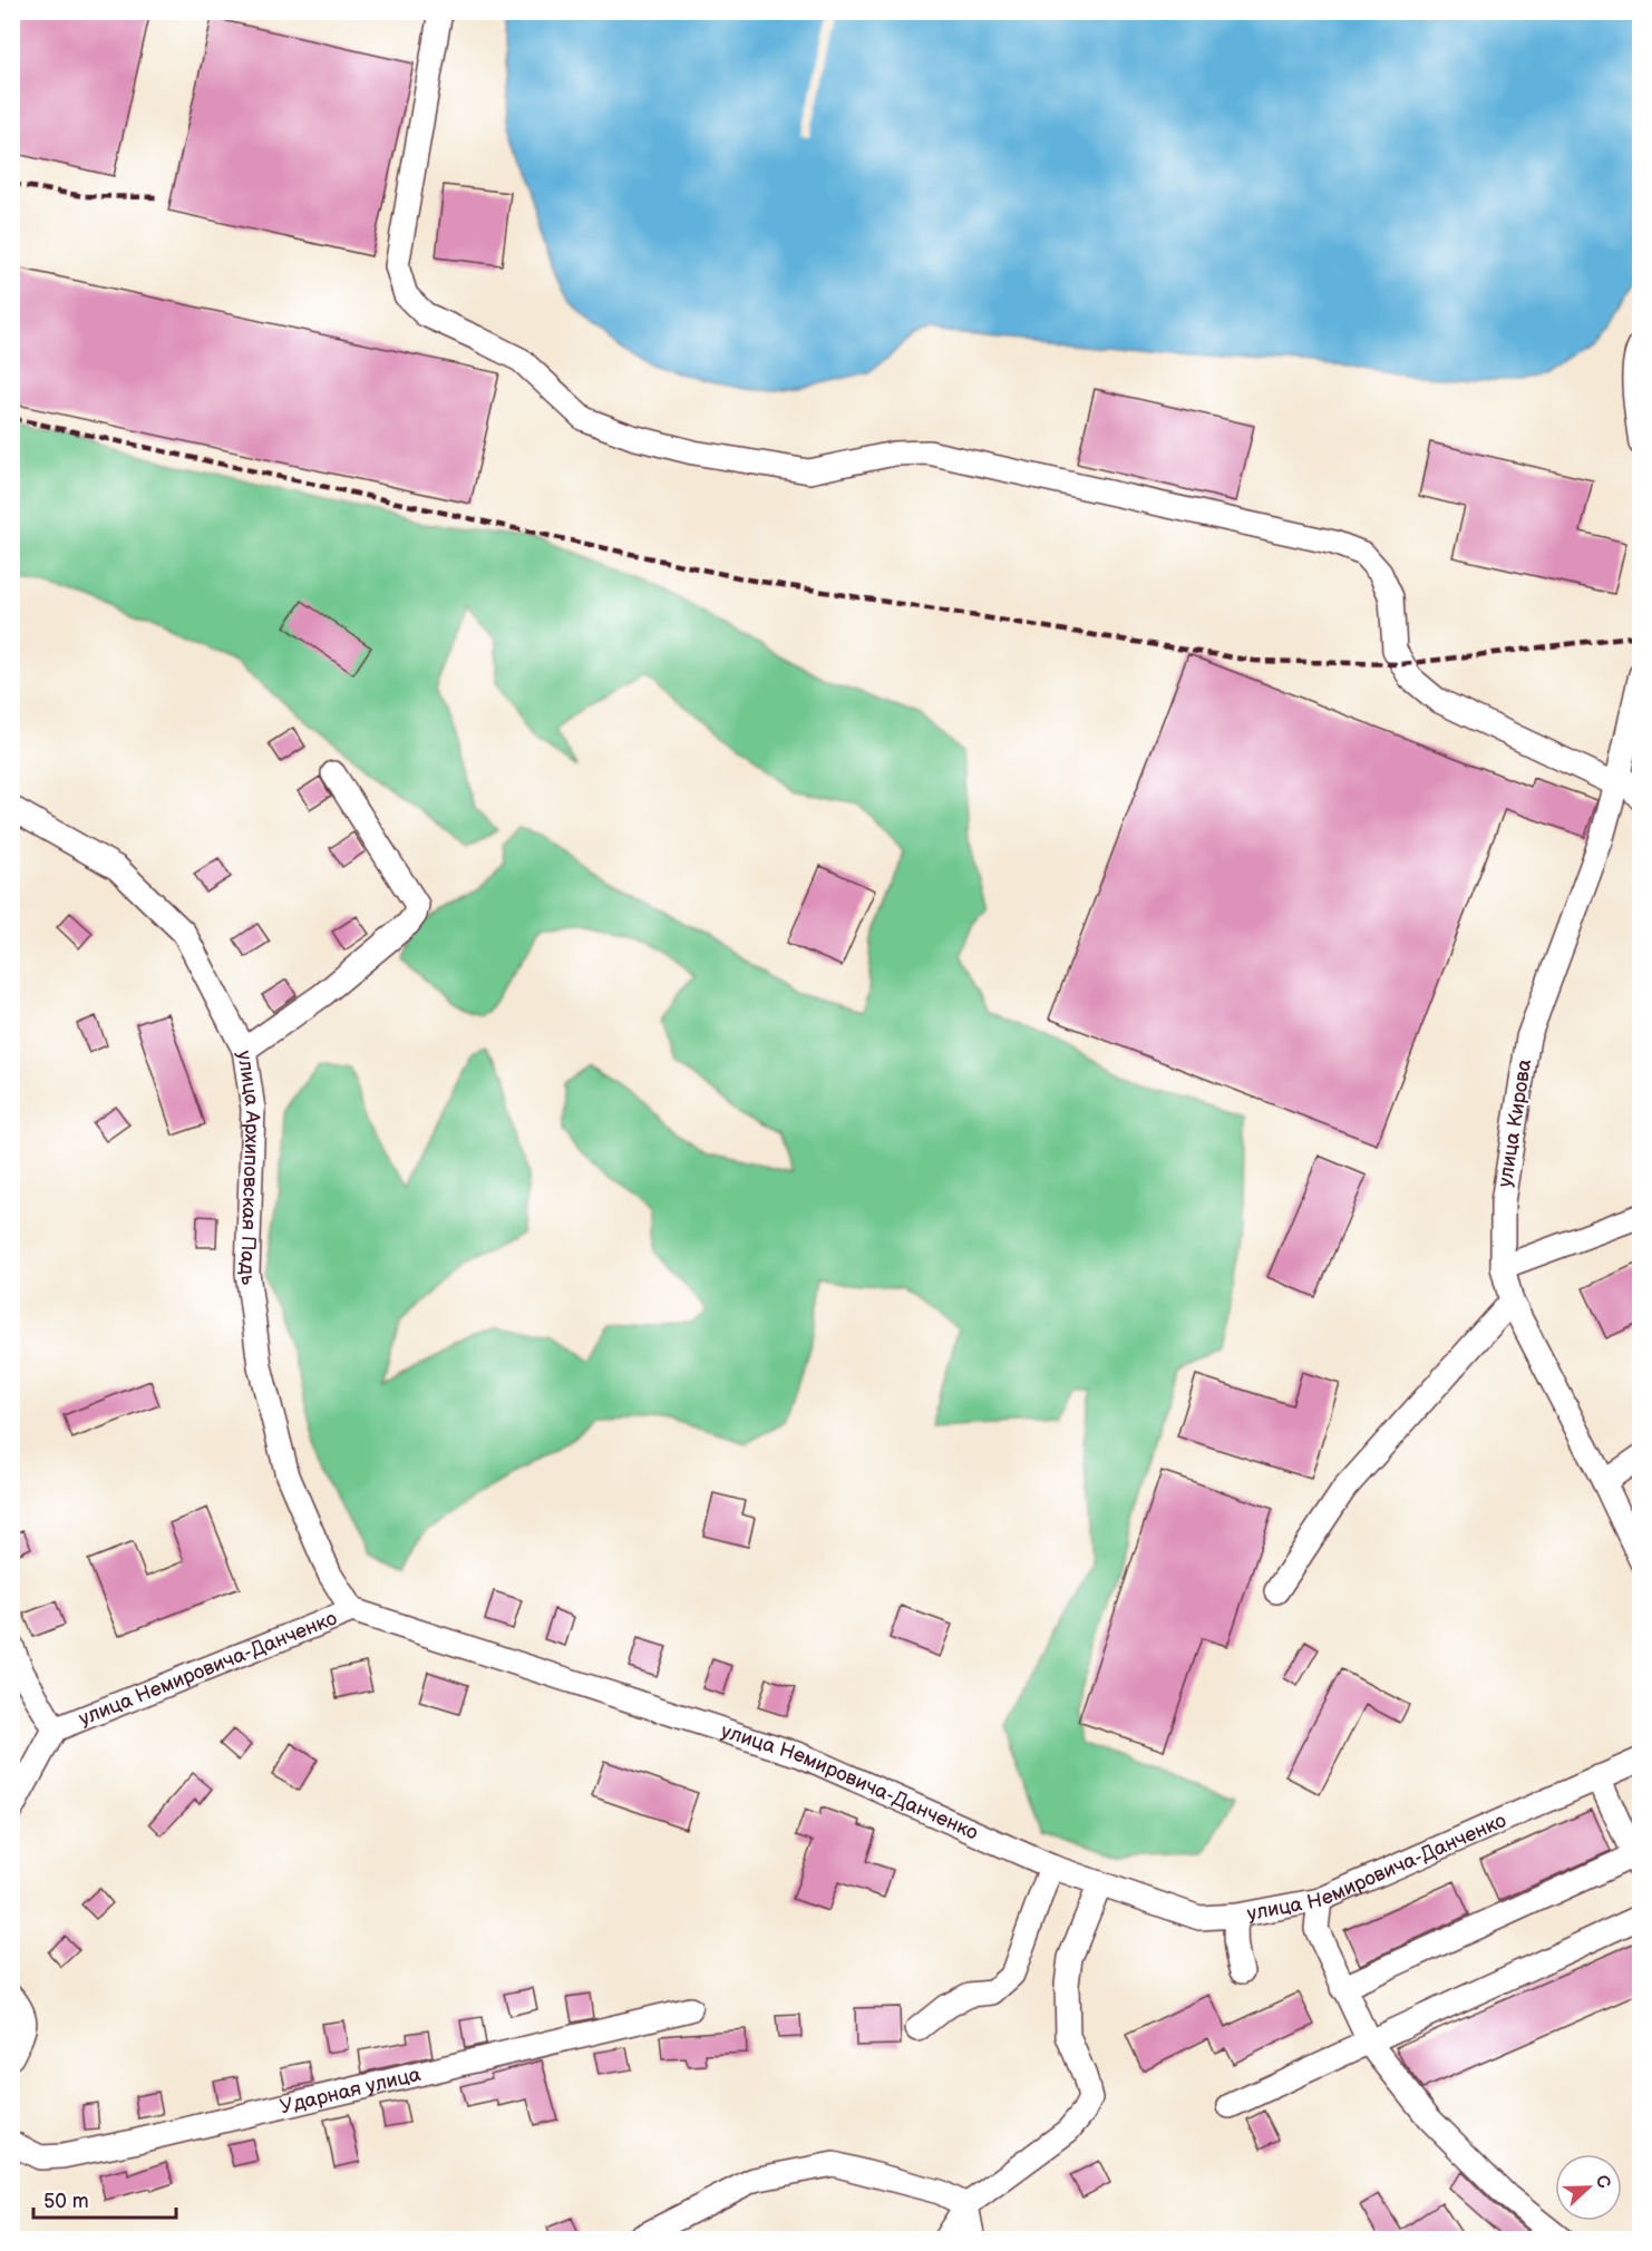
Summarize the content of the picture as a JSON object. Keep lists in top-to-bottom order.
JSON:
{
  "streets": {
    "street": [
      "улица Кирова",
      "улица Архиповская Падь",
      "улица Немировича-Данченко",
      "Ударная улица"
    ]
  },
  "crossings": [
    ["улица Архиповская Падь", "улица Немировича-Данченко"]
  ],
  "scale_bar": "50 m",
  "north": "right"
}
